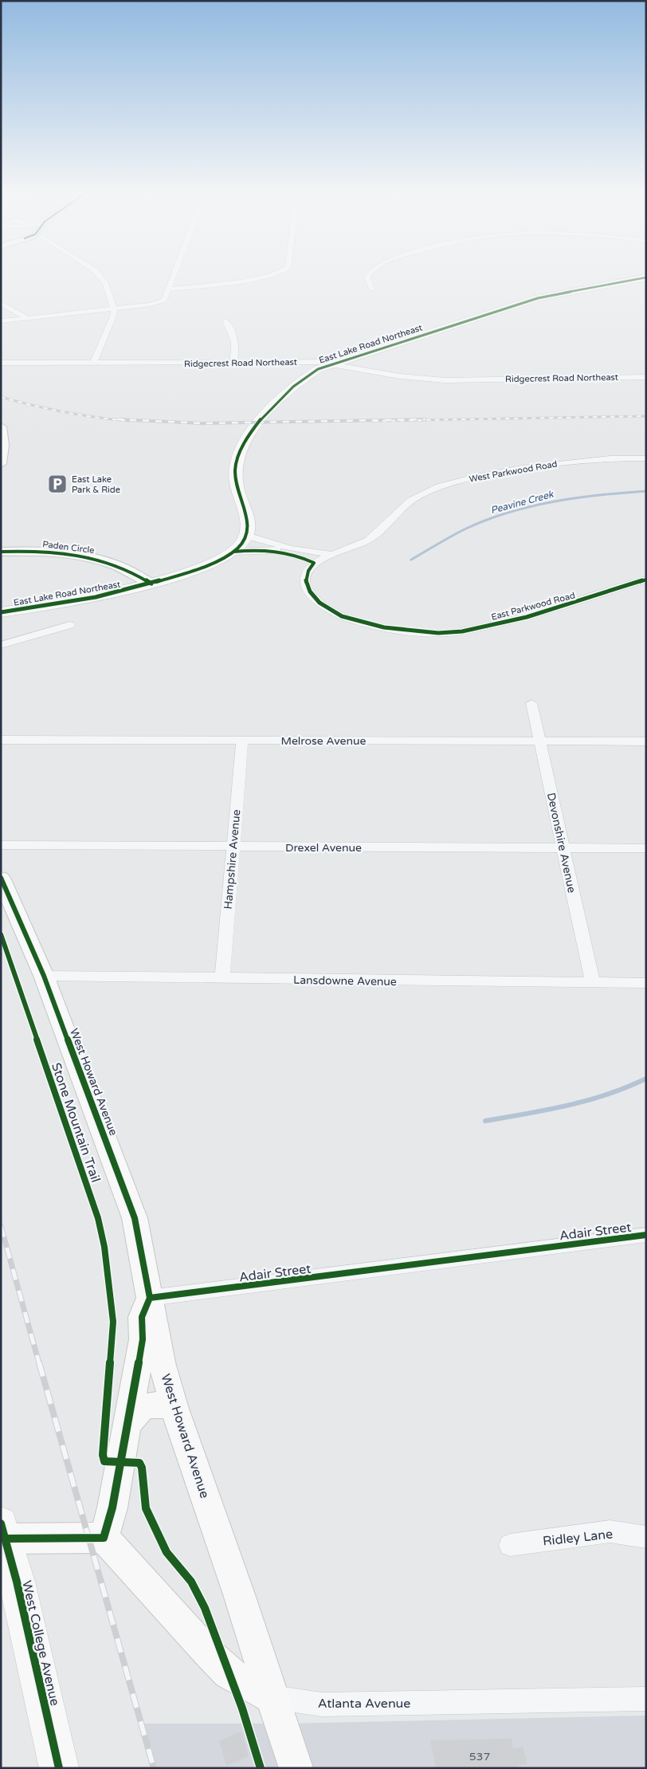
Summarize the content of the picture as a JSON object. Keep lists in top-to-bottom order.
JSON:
{
  "streets": {
    "main road": [
      "East Lake Road Northeast",
      "Paden Circle",
      "West Howard Avenue",
      "West College Avenue",
      "Atlanta Avenue"
    ],
    "street": [
      "Ridgecrest Road Northeast",
      "West Parkwood Road",
      "East Parkwood Road",
      "Melrose Avenue",
      "Devonshire Avenue",
      "Drexel Avenue",
      "Hampshire Avenue",
      "Lansdowne Avenue",
      "Adair Street",
      "Ridley Lane"
    ],
    "cycle path": ["Stone Mountain Trail"]
  },
  "crossings": [
    ["East Lake Road Northeast", "Ridgecrest Road Northeast"],
    ["East Lake Road Northeast", "West Parkwood Road"],
    ["East Lake Road Northeast", "Paden Circle"],
    ["West Parkwood Road", "East Parkwood Road"],
    ["Melrose Avenue", "Devonshire Avenue"],
    ["Melrose Avenue", "Hampshire Avenue"],
    ["Devonshire Avenue", "Drexel Avenue"],
    ["Devonshire Avenue", "Lansdowne Avenue"],
    ["Drexel Avenue", "Hampshire Avenue"],
    ["Hampshire Avenue", "Lansdowne Avenue"],
    ["Lansdowne Avenue", "West Howard Avenue"],
    ["West Howard Avenue", "Adair Street"],
    ["West Howard Avenue", "Atlanta Avenue"]
  ],
  "water": ["Peavine Creek"],
  "places": {
    "parking": ["East Lake Park & Ride"]
  },
  "house_numbers": ["537"]
}
